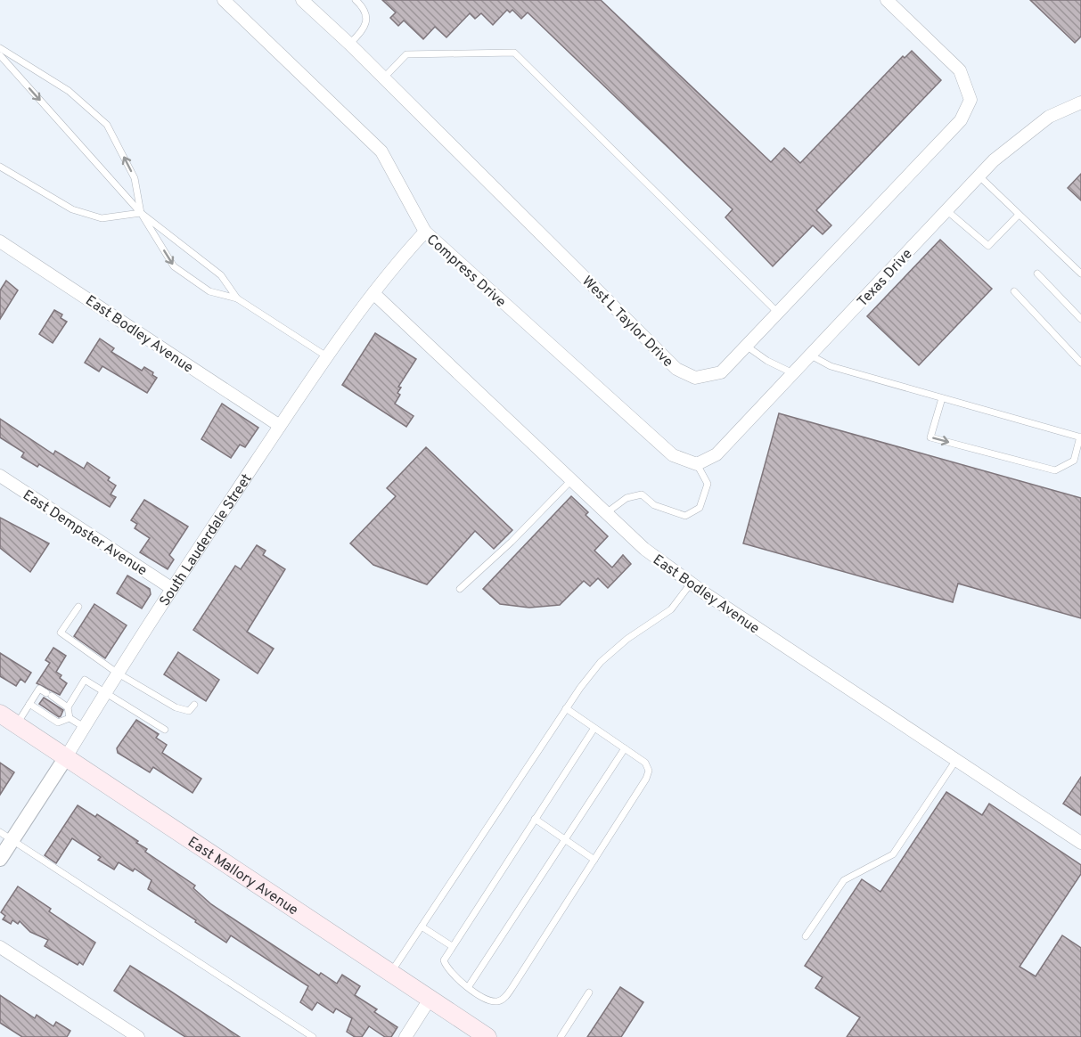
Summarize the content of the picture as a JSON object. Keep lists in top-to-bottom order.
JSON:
{
  "streets": {
    "main road": ["East Mallory Avenue"],
    "street": [
      "Compress Drive",
      "Texas Drive",
      "West L Taylor Drive",
      "East Bodley Avenue",
      "East Dempster Avenue",
      "South Lauderdale Street"
    ]
  },
  "crossings": [
    ["Compress Drive", "Texas Drive"],
    ["Compress Drive", "South Lauderdale Street"],
    ["East Bodley Avenue", "South Lauderdale Street"],
    ["East Dempster Avenue", "South Lauderdale Street"],
    ["South Lauderdale Street", "East Mallory Avenue"]
  ]
}
